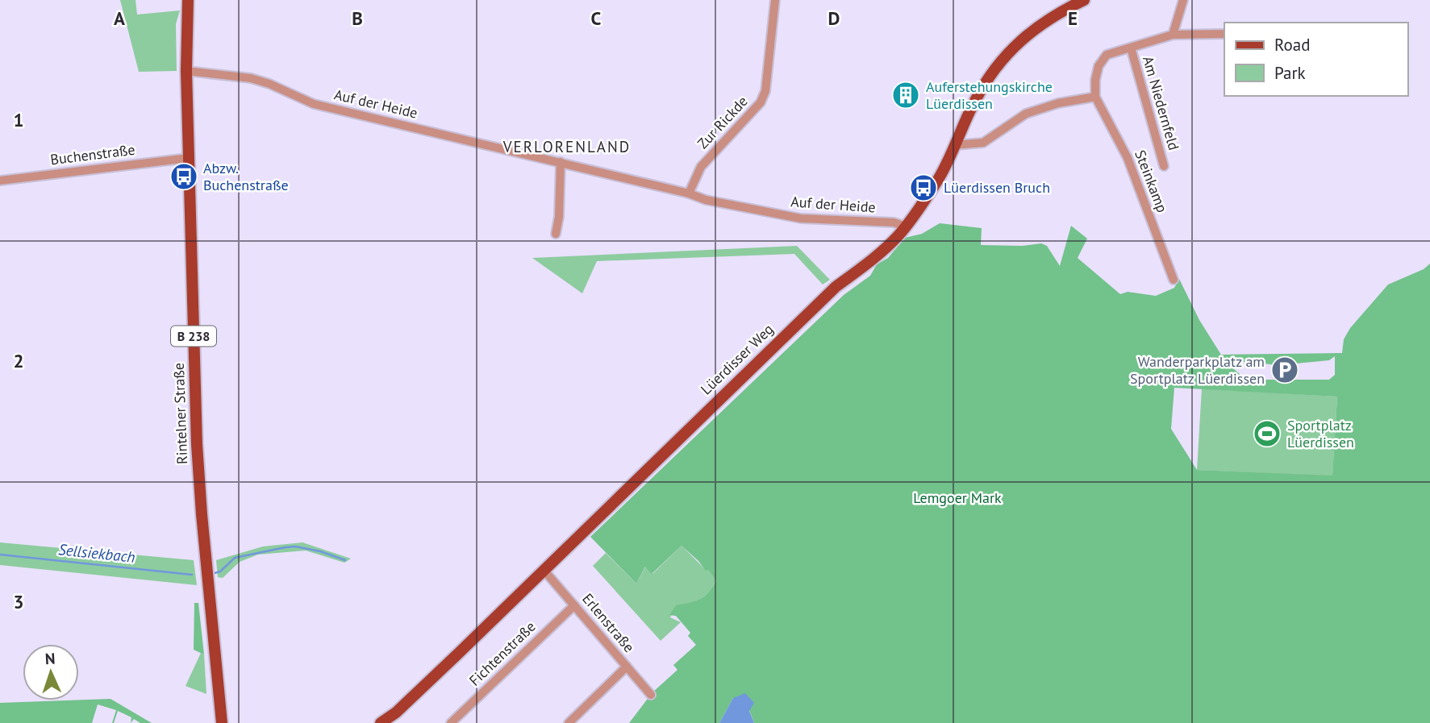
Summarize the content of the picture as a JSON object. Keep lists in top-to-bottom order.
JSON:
{
  "streets": {
    "main road": ["B 238", "Lüerdisser Weg", "Rintelner Straße"],
    "street": [
      "Am Niedernfeld",
      "Auf der Heide",
      "Zur Rickde",
      "Buchenstraße",
      "Steinkamp",
      "Erlenstraße",
      "Fichtenstraße"
    ]
  },
  "crossings": [
    ["Auf der Heide", "Zur Rickde"],
    ["Auf der Heide", "Lüerdisser Weg"],
    ["Auf der Heide", "Rintelner Straße"],
    ["Buchenstraße", "Rintelner Straße"],
    ["Lüerdisser Weg", "Erlenstraße"],
    ["Erlenstraße", "Fichtenstraße"]
  ],
  "districts": ["VERLORENLAND"],
  "water": ["Sellsiekbach"],
  "parks": ["Lemgoer Mark"],
  "places": {
    "building": ["Auferstehungskirche Lüerdissen"],
    "bus stop": ["Abzw. Buchenstraße", "Lüerdissen Bruch"],
    "parking": ["Wanderparkplatz am Sportplatz Lüerdissen"],
    "sports": ["Sportplatz Lüerdissen"]
  },
  "legend": ["Road", "Park"],
  "north": "top",
  "grid": {
    "columns": [
      "A",
      "B",
      "C",
      "D",
      "E"
    ],
    "rows": ["1", "2", "3"]
  }
}
